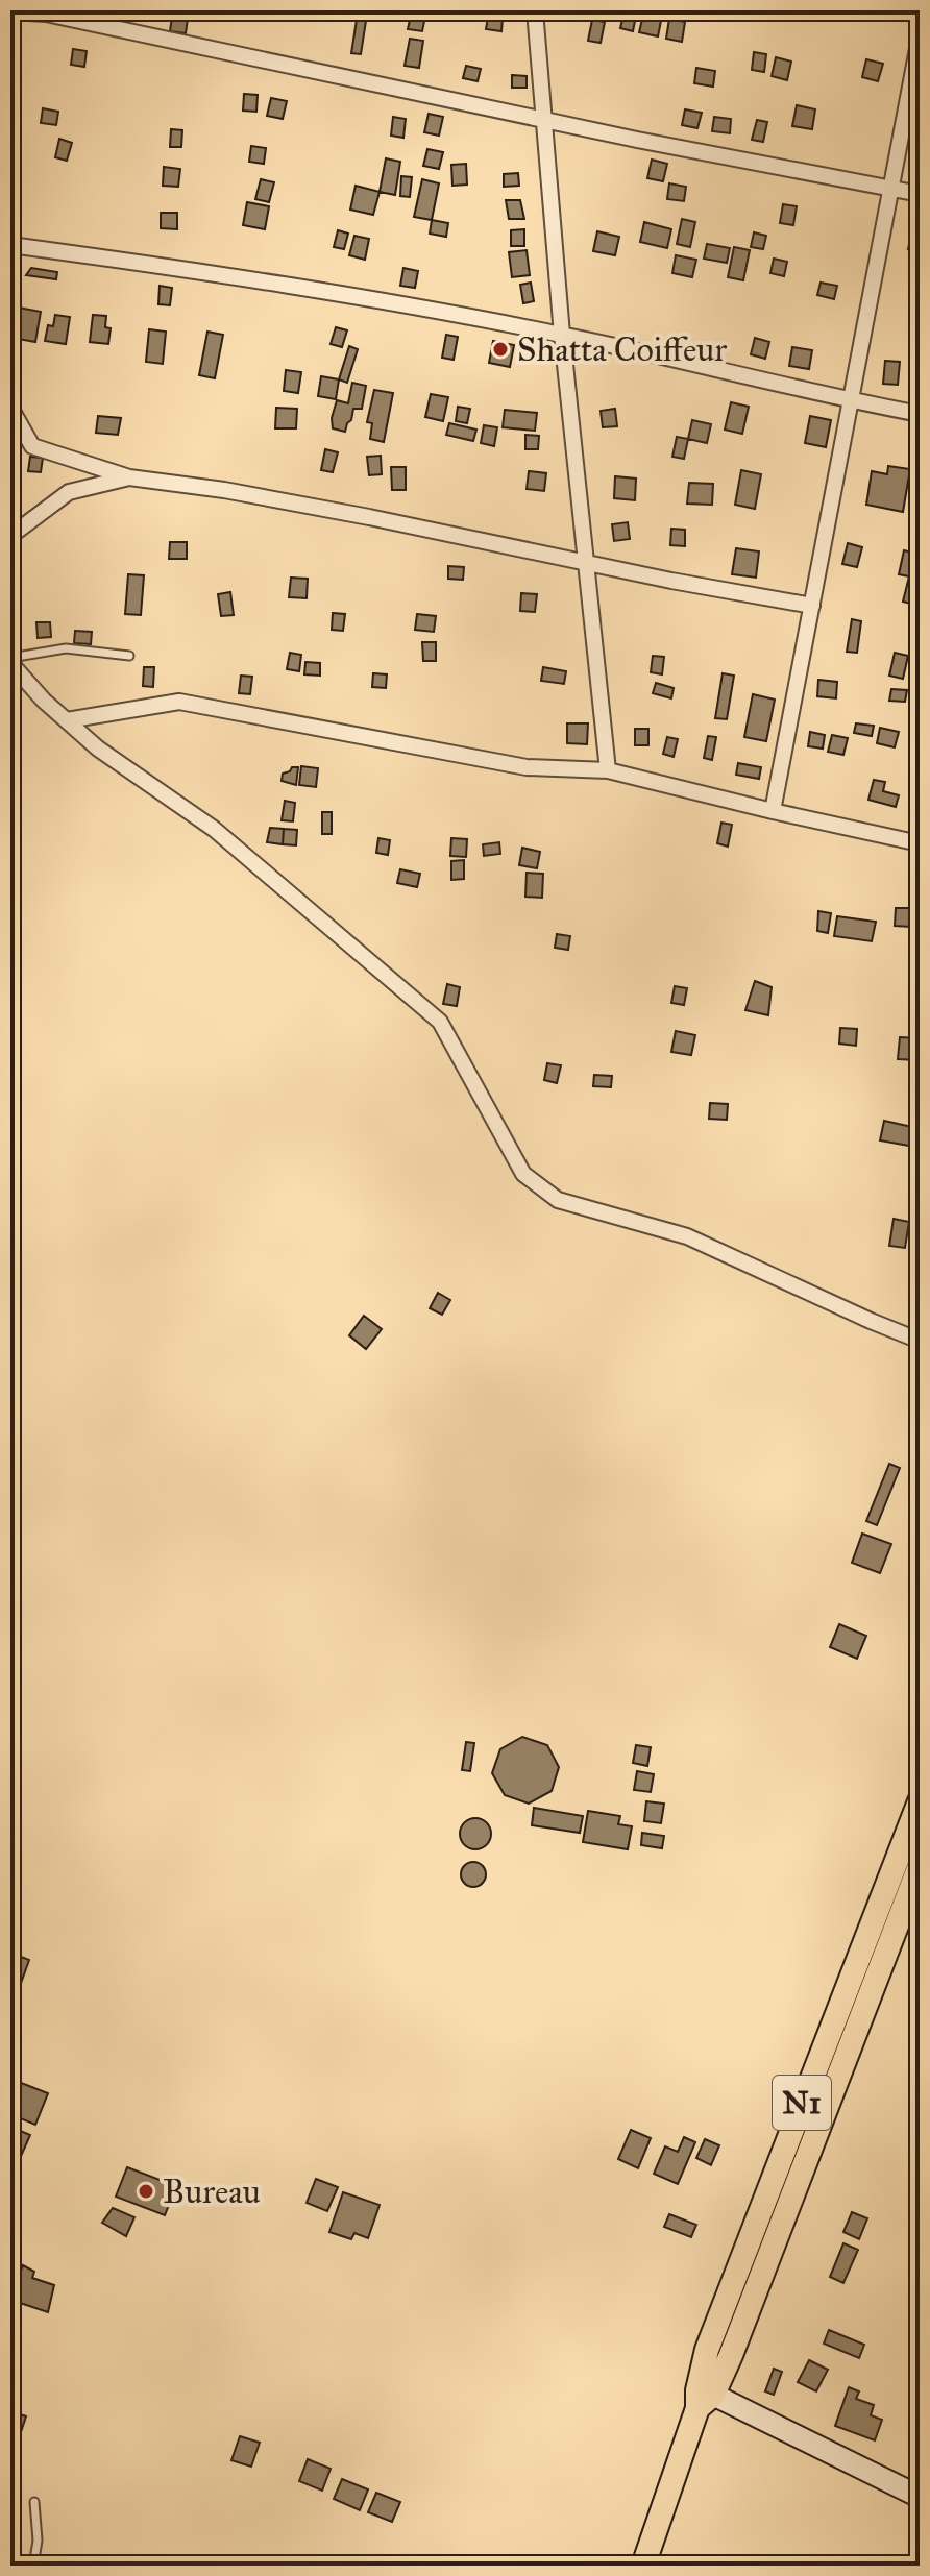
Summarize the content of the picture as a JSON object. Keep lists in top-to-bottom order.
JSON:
{
  "streets": {
    "main road": ["N1"]
  },
  "places": ["Shatta Coiffeur", "Bureau"]
}
